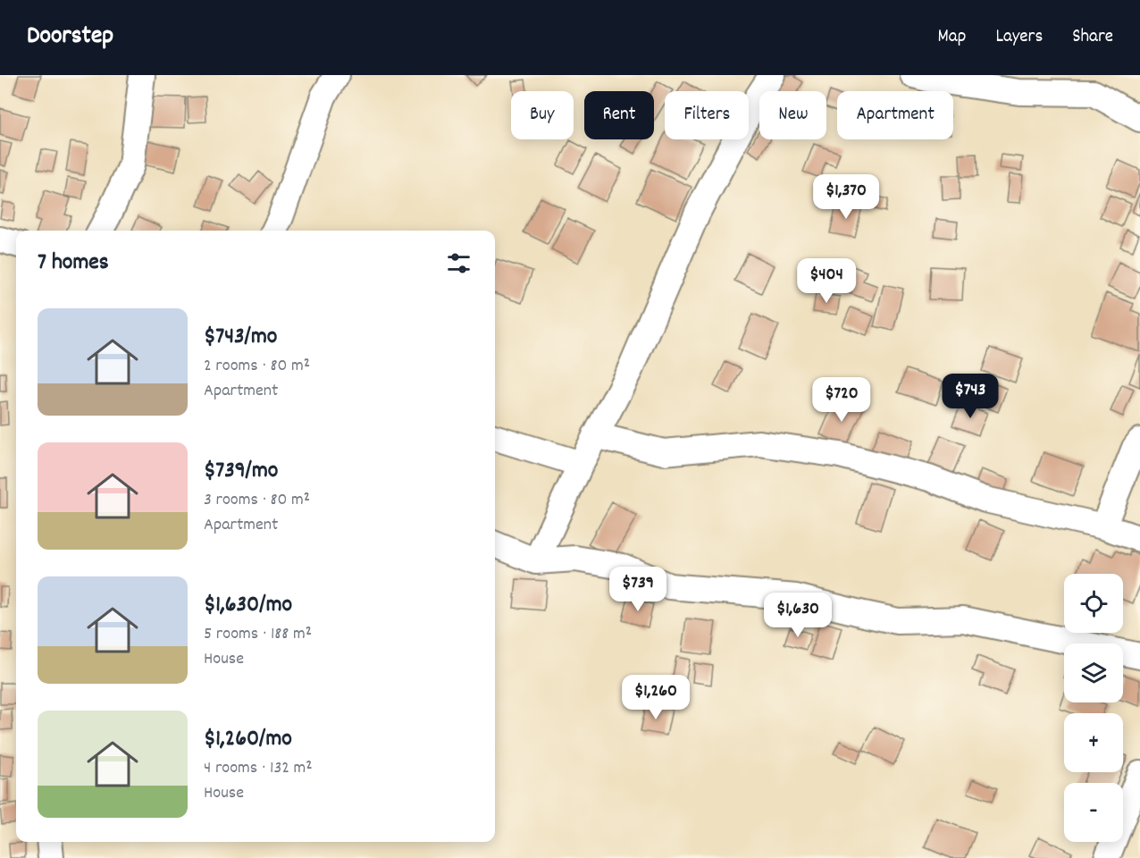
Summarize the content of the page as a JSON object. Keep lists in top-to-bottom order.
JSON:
{
  "page": {
    "header": "Doorstep",
    "nav": ["Map", "Layers", "Share"],
    "chip": [
      "Buy",
      "Rent",
      "Filters",
      "New",
      "Apartment"
    ],
    "price": [
      "$1,370",
      "$404",
      "$743",
      "$720",
      "$739",
      "$1,630",
      "$1,260"
    ],
    "heading": "7 homes",
    "list": [
      {
        "name": "$743/mo",
        "note": "2 rooms · 80 m² · Apartment"
      },
      {
        "name": "$739/mo",
        "note": "3 rooms · 80 m² · Apartment"
      },
      {
        "name": "$1,630/mo",
        "note": "5 rooms · 188 m² · House"
      },
      {
        "name": "$1,260/mo",
        "note": "4 rooms · 132 m² · House"
      }
    ],
    "map_buttons": ["+", "−"]
  }
}
